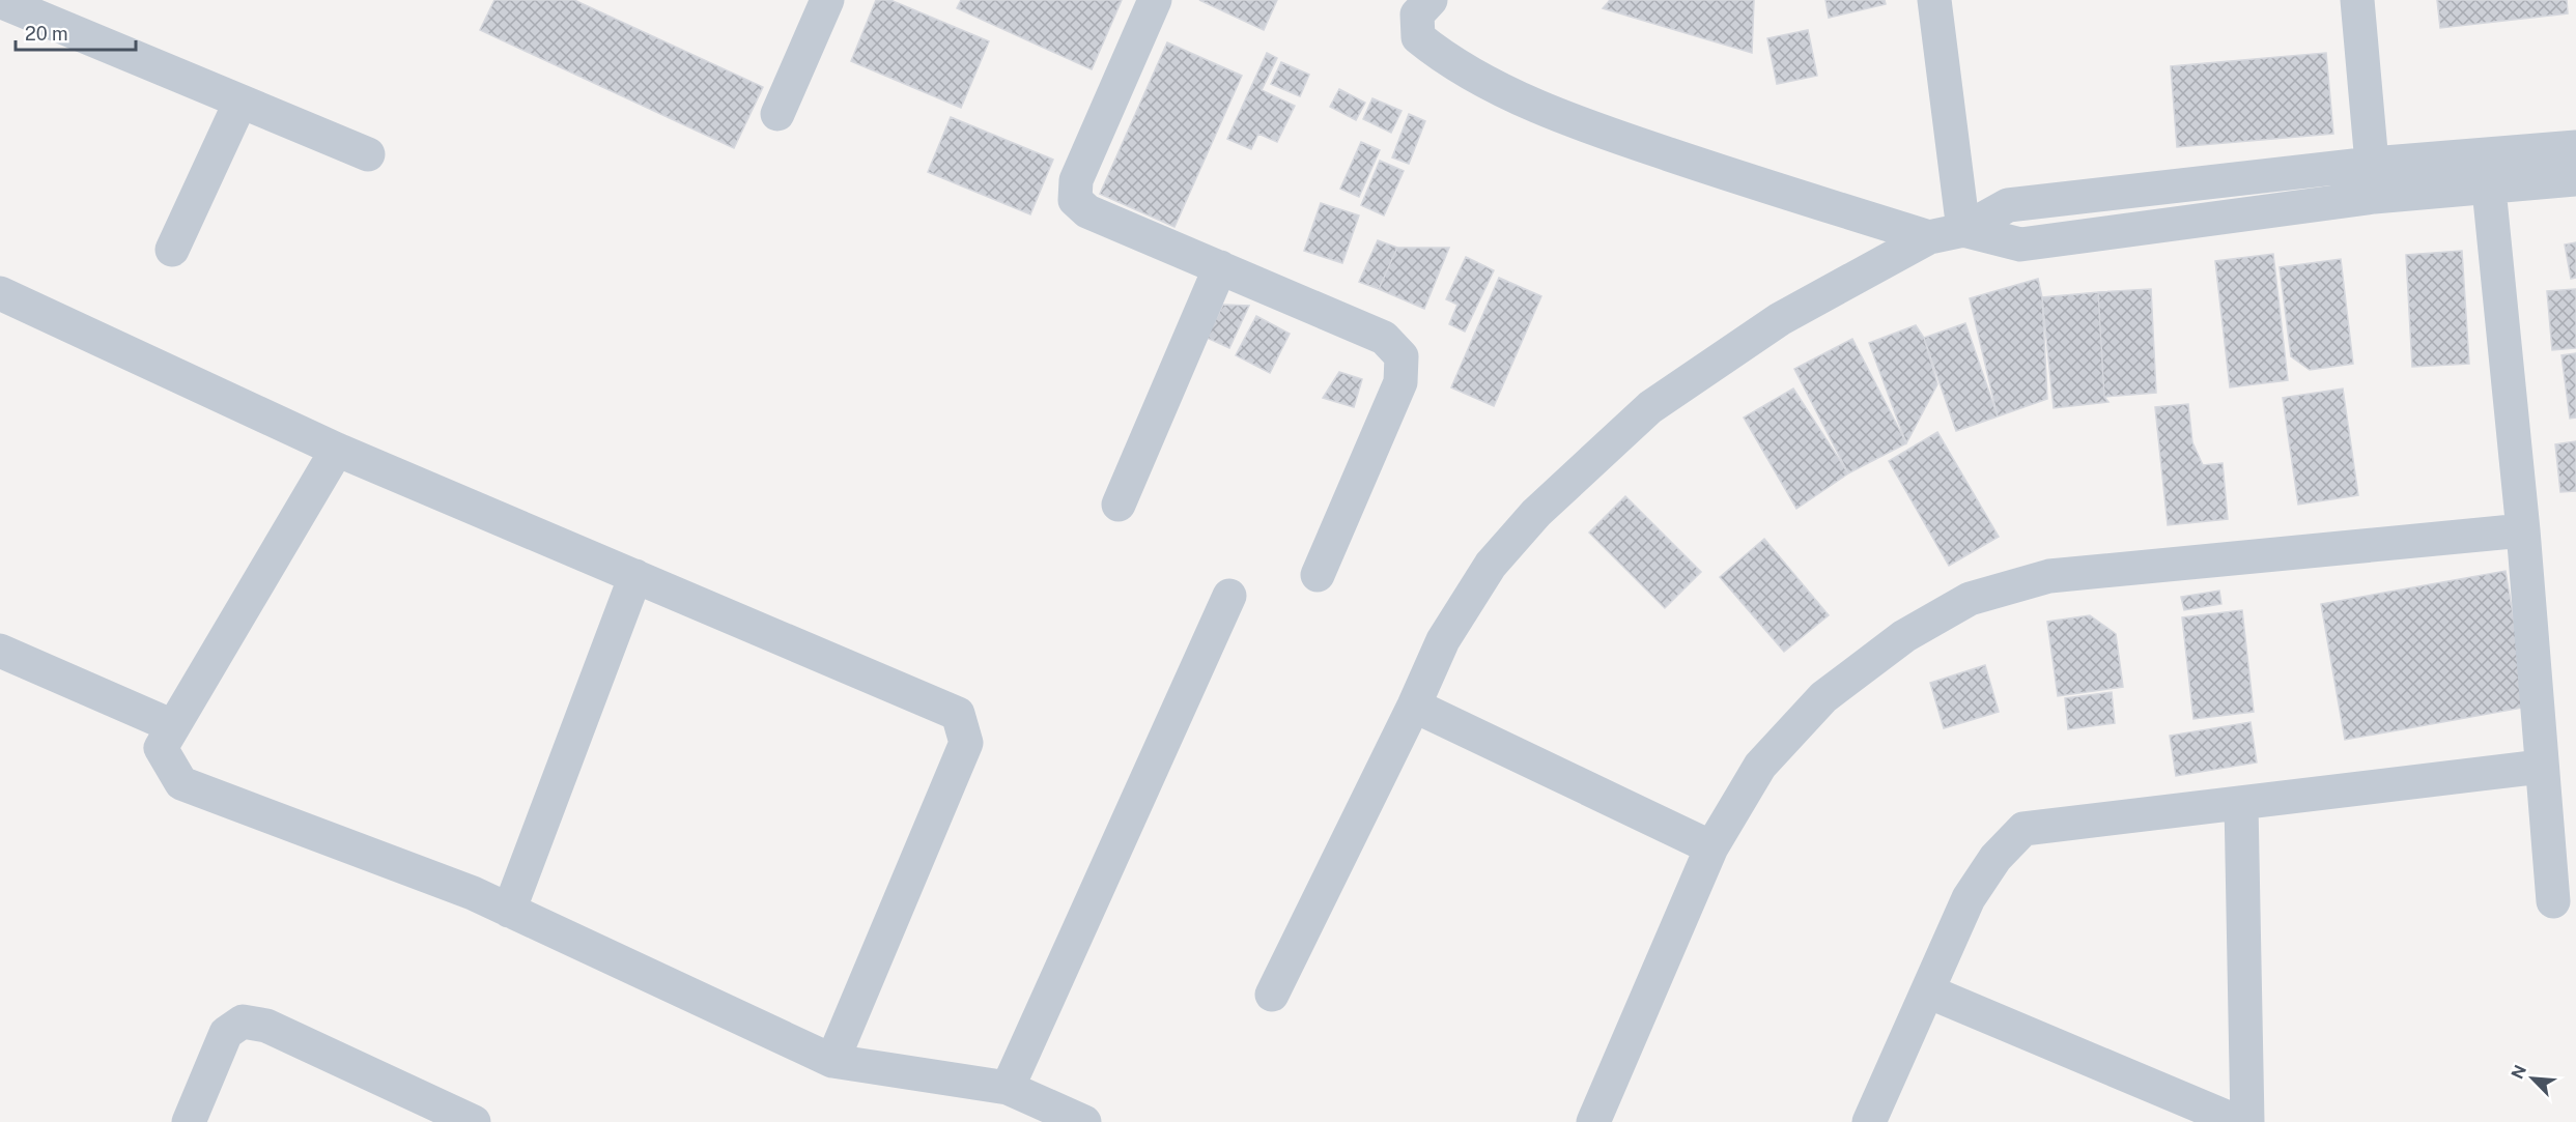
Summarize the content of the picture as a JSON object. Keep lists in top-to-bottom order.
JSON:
{
  "scale_bar": "20 m",
  "north": "top left"
}
